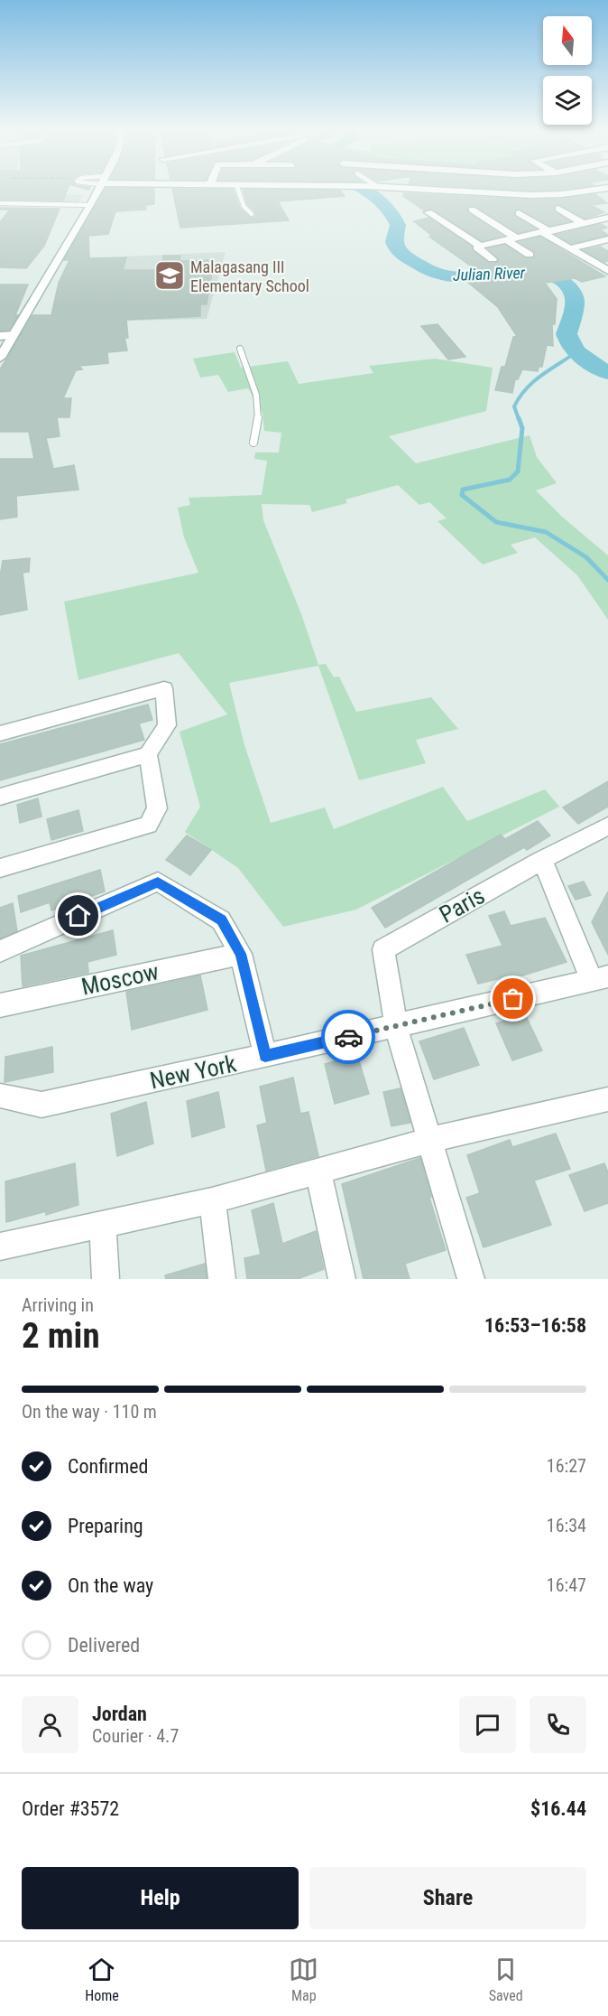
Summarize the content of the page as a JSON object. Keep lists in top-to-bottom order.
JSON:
{
  "streets": {
    "street": ["Paris", "Moscow", "New York"]
  },
  "crossings": [
    ["Paris", "New York"]
  ],
  "water": ["Julian River"],
  "places": {
    "school or university": ["Malagasang III Elementary School"]
  },
  "north": "top",
  "page": {
    "heading": ["2 min", "Arriving in", "16:53–16:58"],
    "panel": [
      "Jordan",
      "Courier · 4.7",
      "Order #3572",
      "$16.44"
    ],
    "bar": "On the way · 110 m",
    "list": [
      ["Confirmed", "16:27"],
      ["Preparing", "16:34"],
      ["On the way", "16:47"],
      "Delivered"
    ],
    "buttons": ["Help", "Share"],
    "tabs": ["Home", "Map", "Saved"]
  }
}
